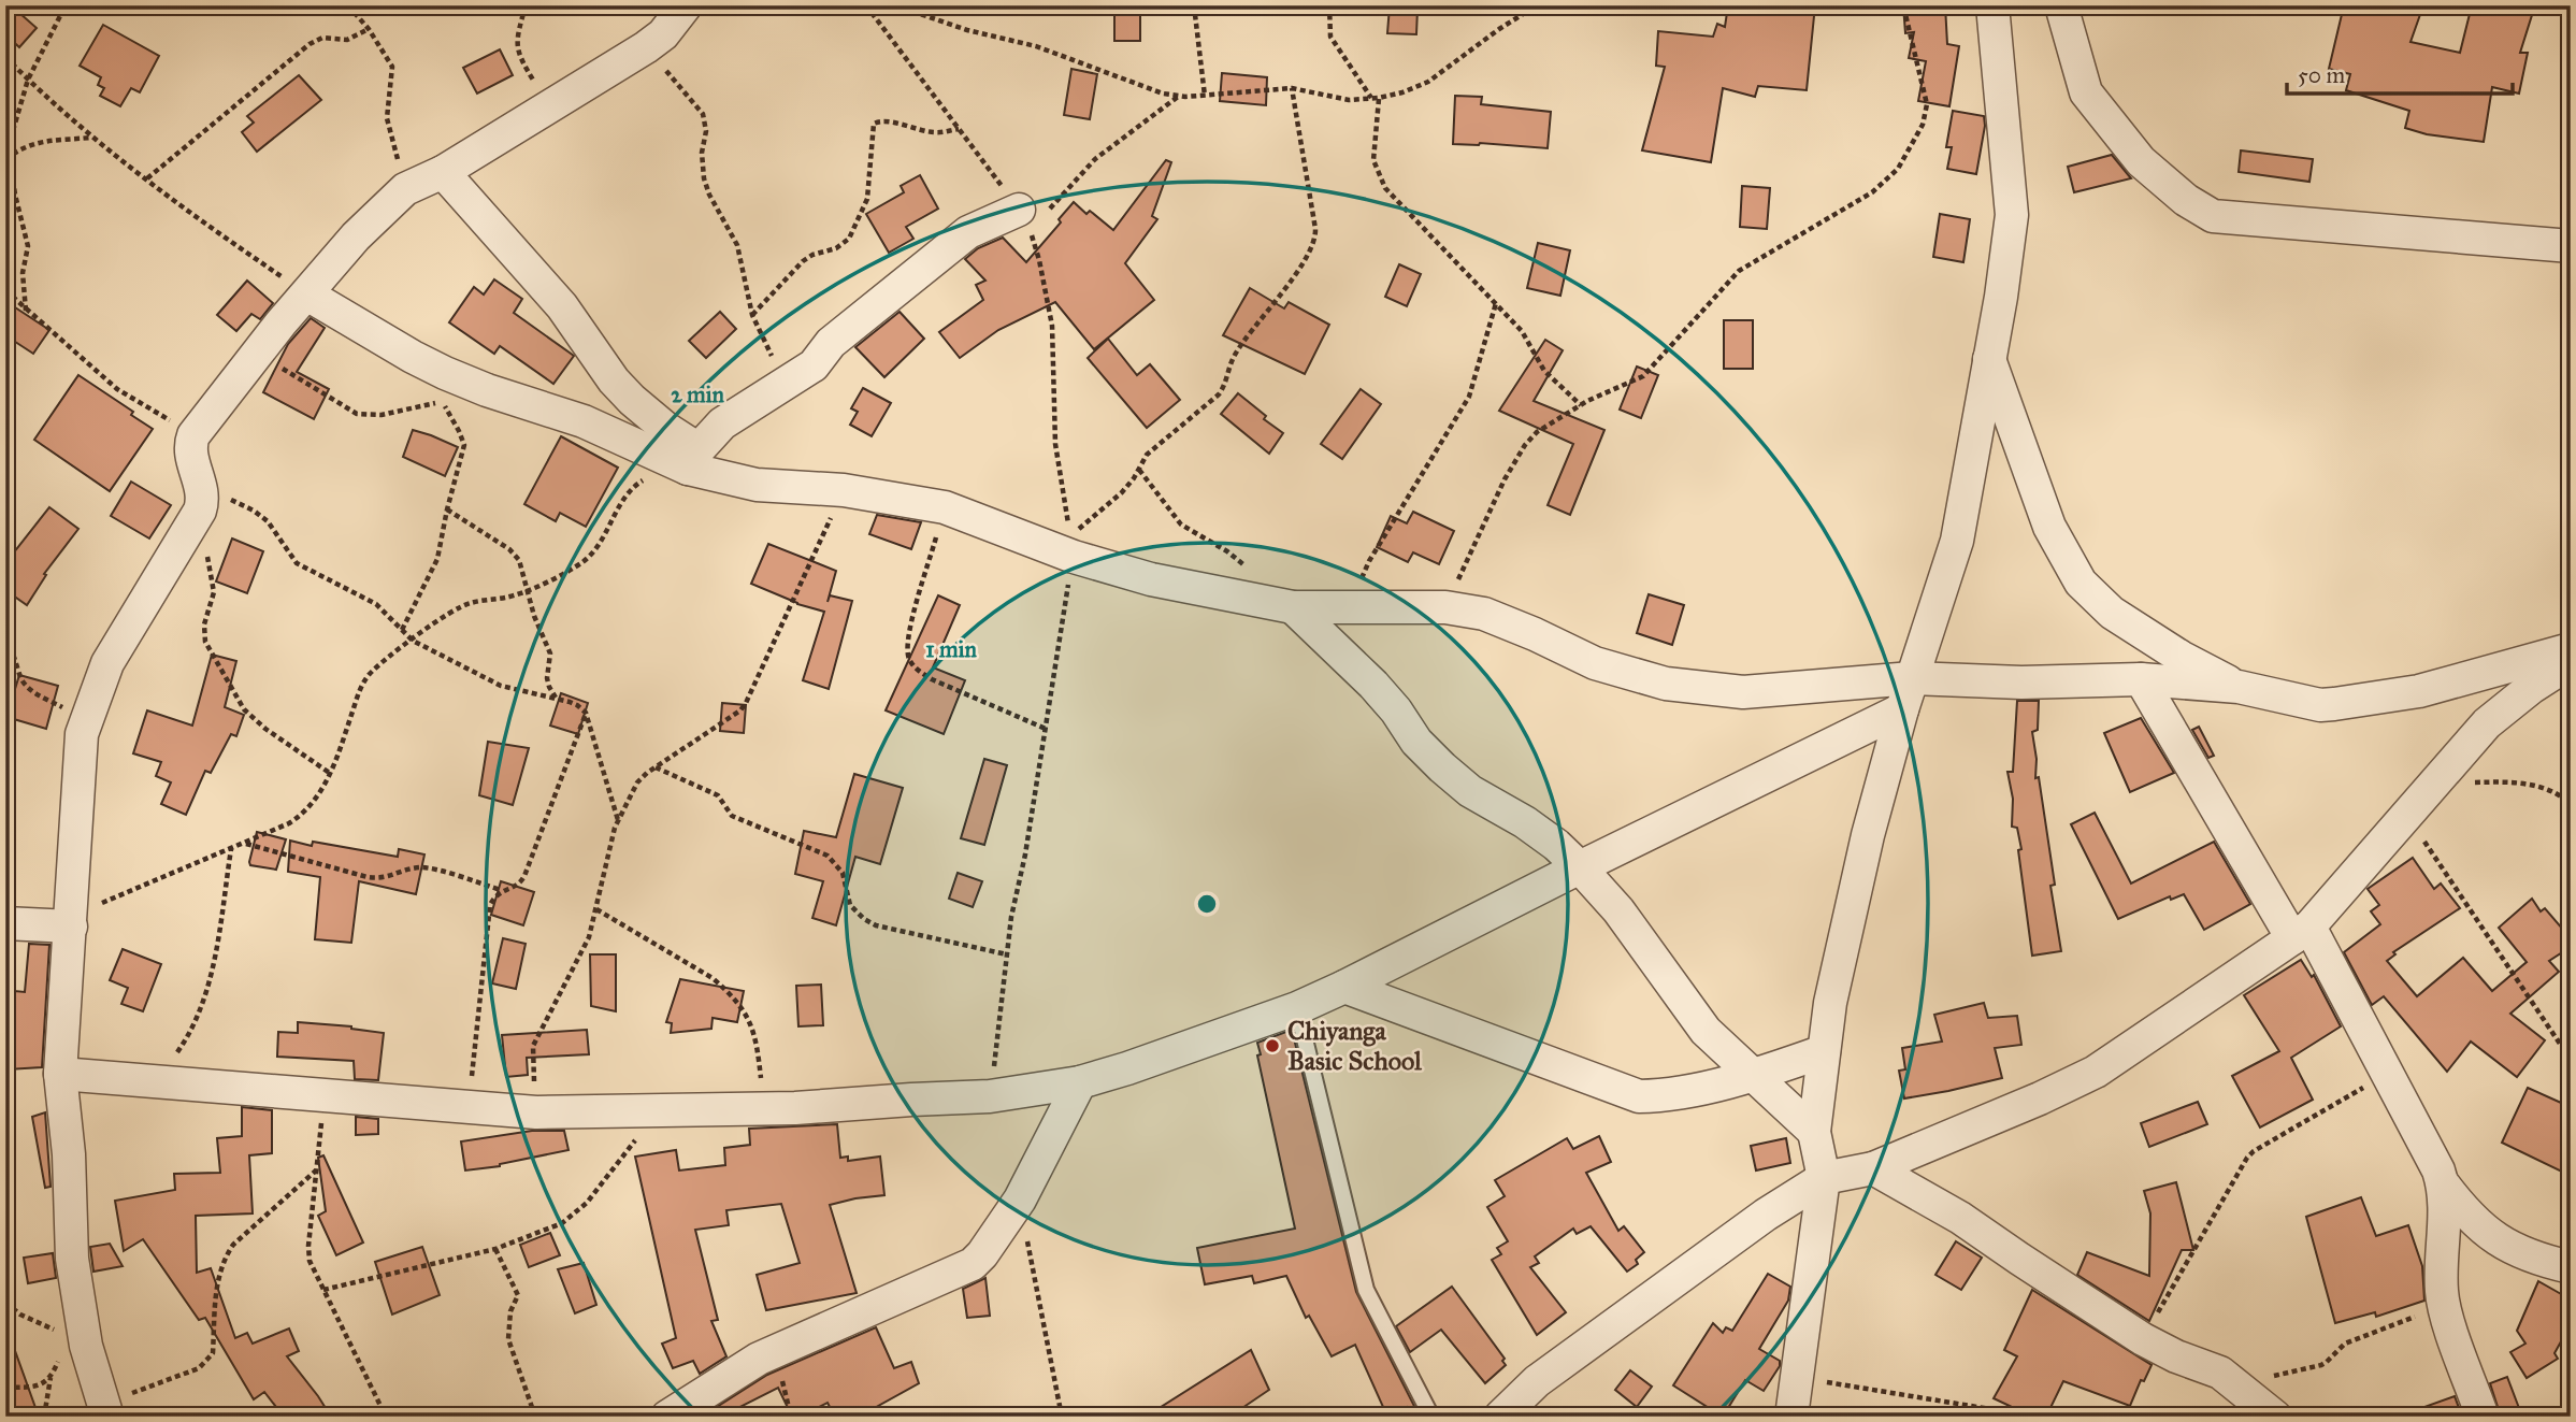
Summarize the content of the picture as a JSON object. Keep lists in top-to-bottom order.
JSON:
{
  "places": ["Chiyanga Basic School"],
  "scale_bar": "50 m",
  "rings": ["2 min", "1 min"]
}
